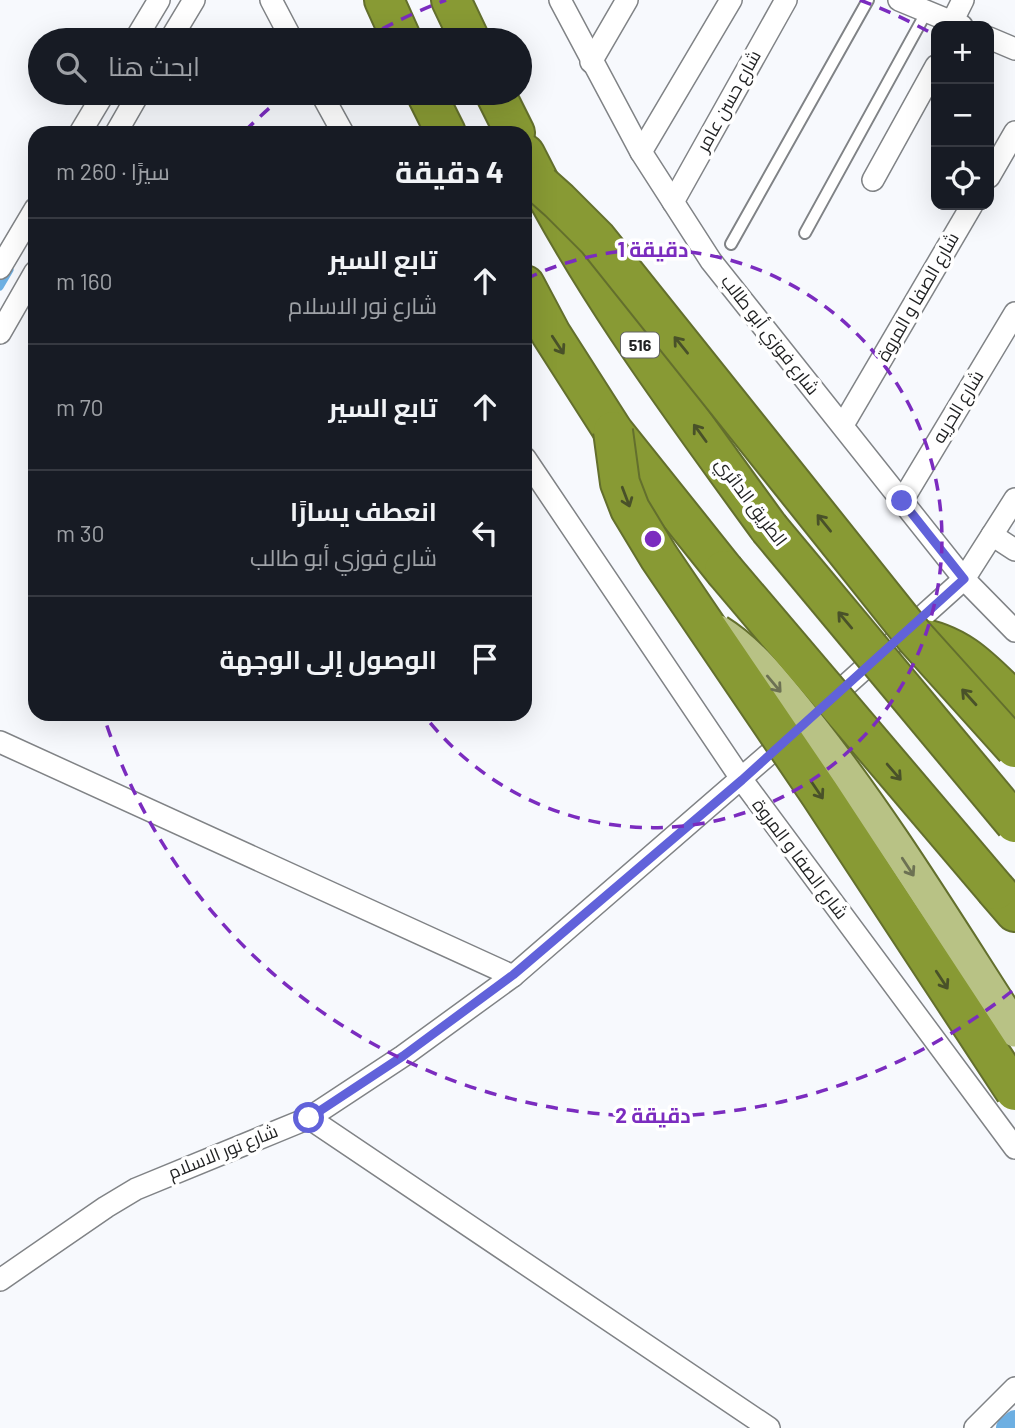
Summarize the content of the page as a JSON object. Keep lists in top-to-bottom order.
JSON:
{
  "streets": {
    "highway": ["516", "الطريق الدائري"],
    "street": [
      "شارع حسن عامر",
      "شارع الصفا و المروة",
      "شارع فوزي أبو طالب",
      "شارع الحريه",
      "شارع نور الاسلام"
    ]
  },
  "crossings": [
    ["شارع حسن عامر", "شارع فوزي أبو طالب"],
    ["شارع الصفا و المروة", "شارع فوزي أبو طالب"],
    ["شارع الصفا و المروة", "شارع نور الاسلام"],
    ["شارع فوزي أبو طالب", "شارع الحريه"],
    ["شارع فوزي أبو طالب", "شارع نور الاسلام"]
  ],
  "page": {
    "map_buttons": ["+", "−"],
    "search": "ابحث هنا",
    "heading": ["4 دقيقة", "سيرًا · 260 m"],
    "list": [
      ["تابع السير", "شارع نور الاسلام", "160 m"],
      ["تابع السير", "70 m"],
      ["انعطف يسارًا", "شارع فوزي أبو طالب", "30 m"],
      "الوصول إلى الوجهة"
    ]
  },
  "rings": ["1 دقيقة", "2 دقيقة"]
}
